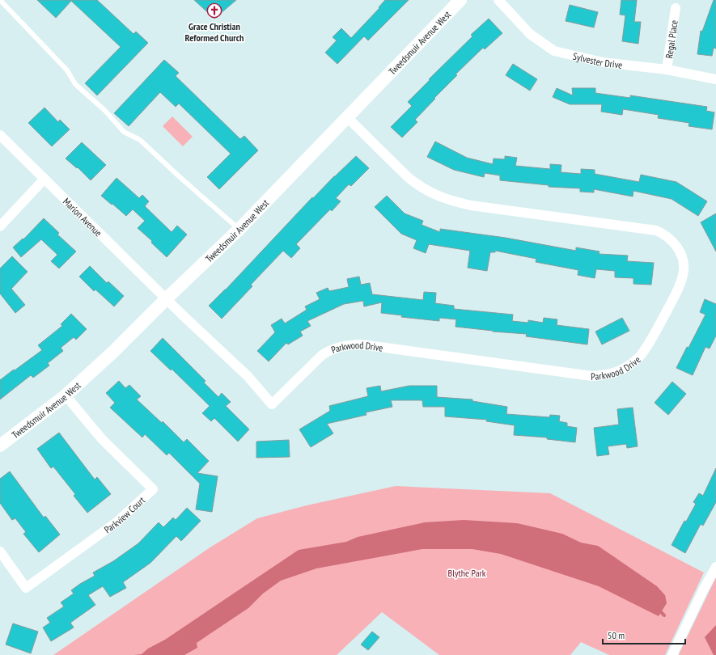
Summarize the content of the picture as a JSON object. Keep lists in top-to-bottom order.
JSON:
{
  "streets": {
    "street": [
      "Regal Place",
      "Tweedsmuir Avenue West",
      "Sylvester Drive",
      "Marion Avenue",
      "Parkwood Drive",
      "Parkview Court"
    ]
  },
  "crossings": [
    ["Regal Place", "Sylvester Drive"],
    ["Tweedsmuir Avenue West", "Marion Avenue"],
    ["Tweedsmuir Avenue West", "Parkwood Drive"],
    ["Tweedsmuir Avenue West", "Parkview Court"],
    ["Marion Avenue", "Parkwood Drive"]
  ],
  "parks": ["Blythe Park"],
  "places": {
    "church": ["Grace Christian Reformed Church"]
  },
  "scale_bar": "50 m"
}
